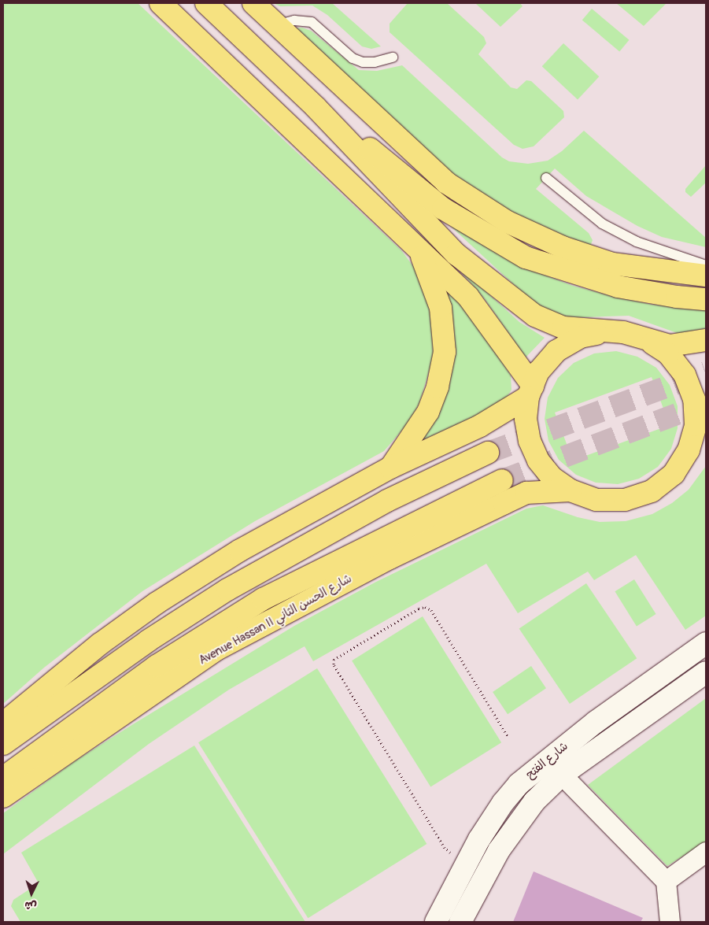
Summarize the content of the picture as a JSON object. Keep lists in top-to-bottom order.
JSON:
{
  "streets": {
    "highway": ["Avenue Hassan II شارع الحسن الثاني"],
    "street": ["شارع الفتح"]
  },
  "north": "bottom"
}
